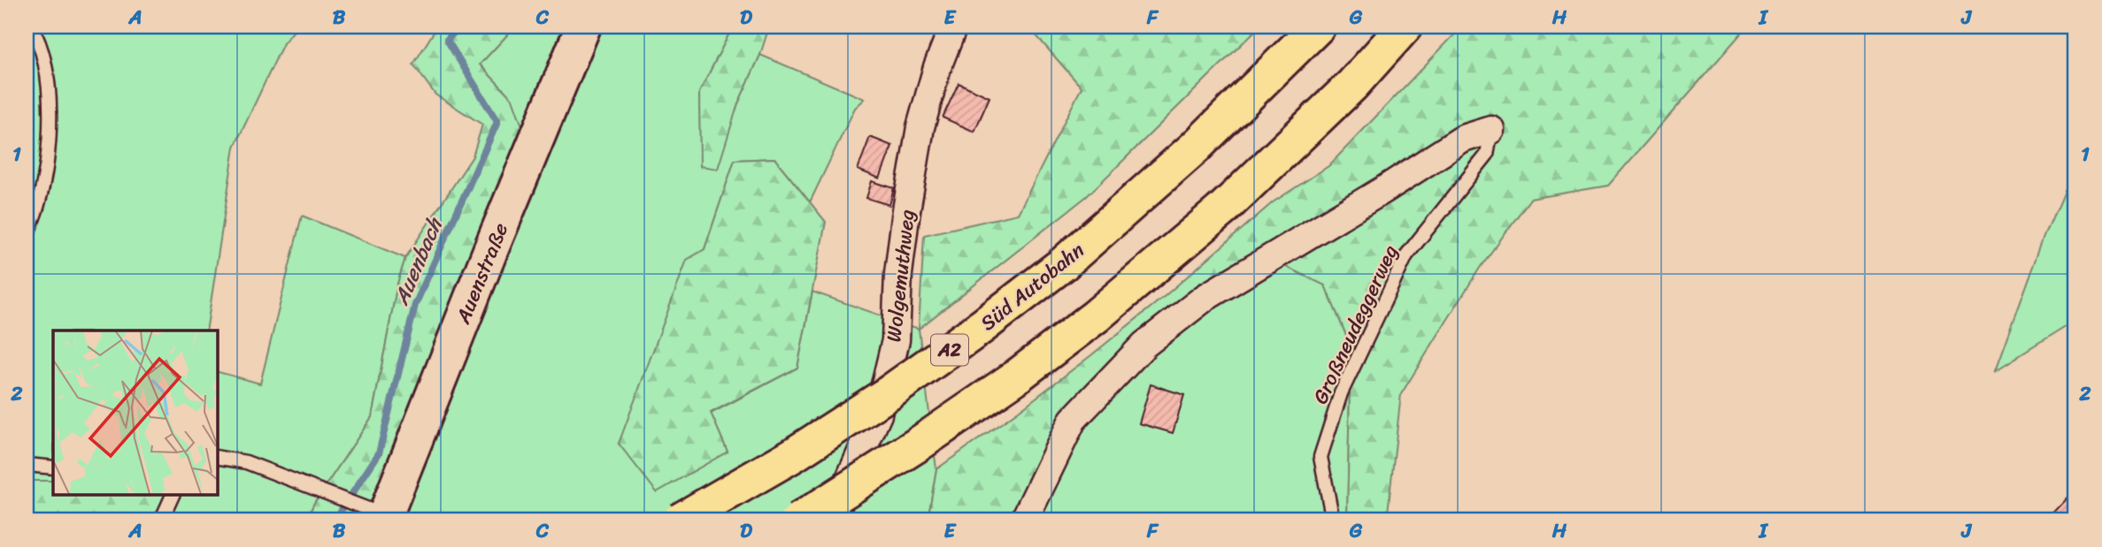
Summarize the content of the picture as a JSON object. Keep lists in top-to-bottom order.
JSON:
{
  "streets": {
    "highway": ["Süd Autobahn", "A2"],
    "street": ["Auenstraße", "Wolgemuthweg"],
    "lane": ["Großneudeggerweg"]
  },
  "water": ["Auenbach"],
  "grid": {
    "columns": [
      "A",
      "B",
      "C",
      "D",
      "E",
      "F",
      "G",
      "H",
      "I",
      "J"
    ],
    "rows": ["1", "2"]
  }
}
